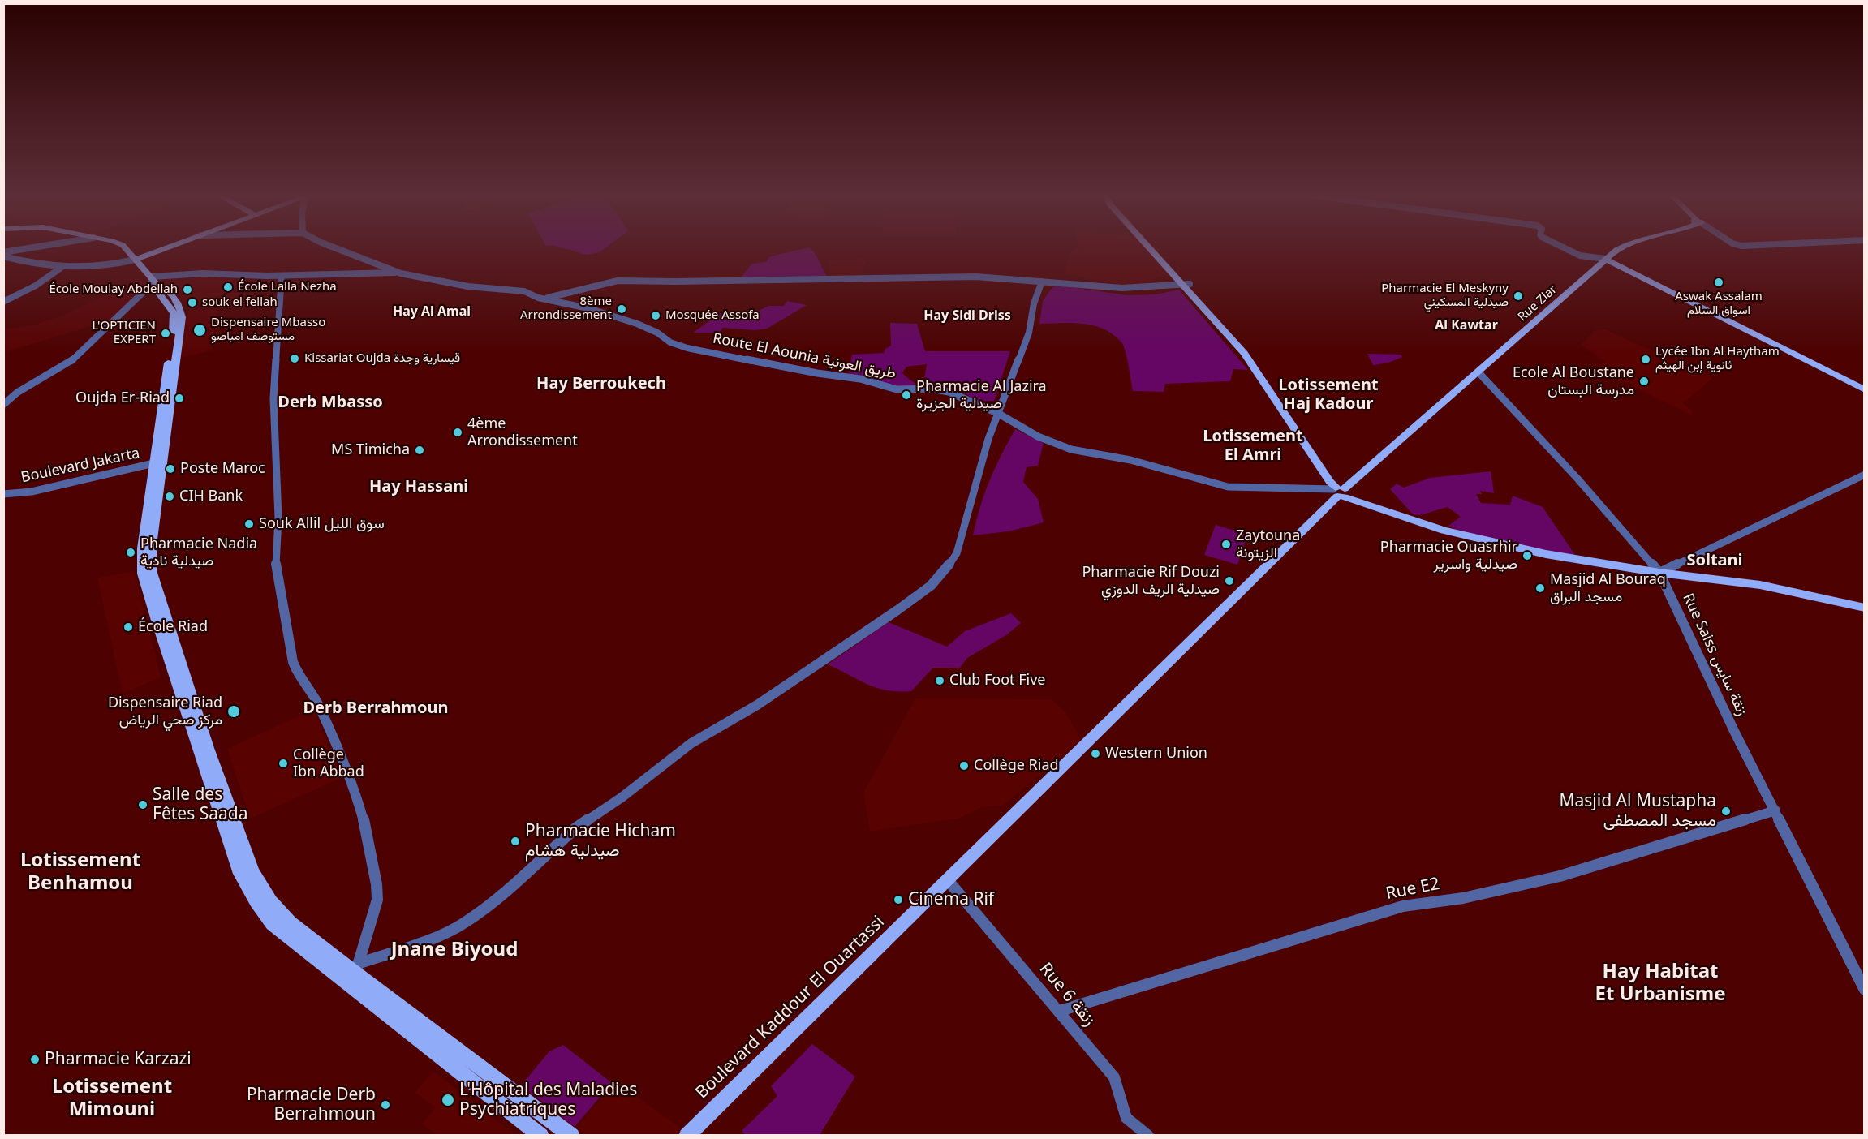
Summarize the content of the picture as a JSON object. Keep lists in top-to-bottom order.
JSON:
{
  "streets": {
    "main road": ["Rue Ziar", "Route El Aounia طريق العونية", "Boulevard Kaddour El Ouartassi"],
    "street": [
      "Boulevard Jakarta",
      "Rue Saiss زنقة سايس",
      "Rue E2",
      "Rue 6 زنقة"
    ]
  },
  "crossings": [
    ["Rue Ziar", "Route El Aounia طريق العونية"],
    ["Rue Ziar", "Rue Saiss زنقة سايس"],
    ["Rue Ziar", "Boulevard Kaddour El Ouartassi"],
    ["Route El Aounia طريق العونية", "Rue Saiss زنقة سايس"],
    ["Route El Aounia طريق العونية", "Boulevard Kaddour El Ouartassi"],
    ["Rue Saiss زنقة سايس", "Rue E2"],
    ["Rue E2", "Rue 6 زنقة"],
    ["Rue 6 زنقة", "Boulevard Kaddour El Ouartassi"]
  ],
  "districts": [
    "Hay Al Amal",
    "Hay Sidi Driss",
    "Al Kawtar",
    "Hay Berroukech",
    "Lotissement Haj Kadour",
    "Derb Mbasso",
    "Lotissement El Amri",
    "Hay Hassani",
    "Soltani",
    "Derb Berrahmoun",
    "Lotissement Benhamou",
    "Jnane Biyoud",
    "Hay Habitat Et Urbanisme",
    "Lotissement Mimouni"
  ],
  "places": [
    "Aswak Assalam اسواق السلام",
    "École Lalla Nezha",
    "École Moulay Abdellah",
    "Pharmacie El Meskyny صيدلية المسكيني",
    "souk el fellah",
    "8ème Arrondissement",
    "Mosquée Assofa",
    "Dispensaire Mbasso مستوصف امباصو",
    "L'OPTICIEN EXPERT",
    "Kissariat Oujda قيسارية وجدة",
    "Lycée Ibn Al Haytham ثانوية إبن الهيثم",
    "Ecole Al Boustane مدرسة البستان",
    "Pharmacie Al Jazira صيدلية الجزيرة",
    "Oujda Er-Riad",
    "4ème Arrondissement",
    "MS Timicha",
    "Poste Maroc",
    "CIH Bank",
    "Souk Allil سوق الليل",
    "Zaytouna الزيتونة",
    "Pharmacie Nadia صيدلية نادية",
    "Pharmacie Ouasrhir صيدلية واسرير",
    "Pharmacie Rif Douzi صيدلية الريف الدوزي",
    "Masjid Al Bouraq مسجد البراق",
    "École Riad",
    "Club Foot Five",
    "Dispensaire Riad مركز صحي الرياض",
    "Western Union",
    "Collège Ibn Abbad",
    "Collège Riad",
    "Salle des Fêtes Saada",
    "Masjid Al Mustapha مسجد المصطفى",
    "Pharmacie Hicham صيدلية هشام",
    "Cinema Rif",
    "Pharmacie Karzazi",
    "L'Hôpital des Maladies Psychiatriques",
    "Pharmacie Derb Berrahmoun"
  ]
}
